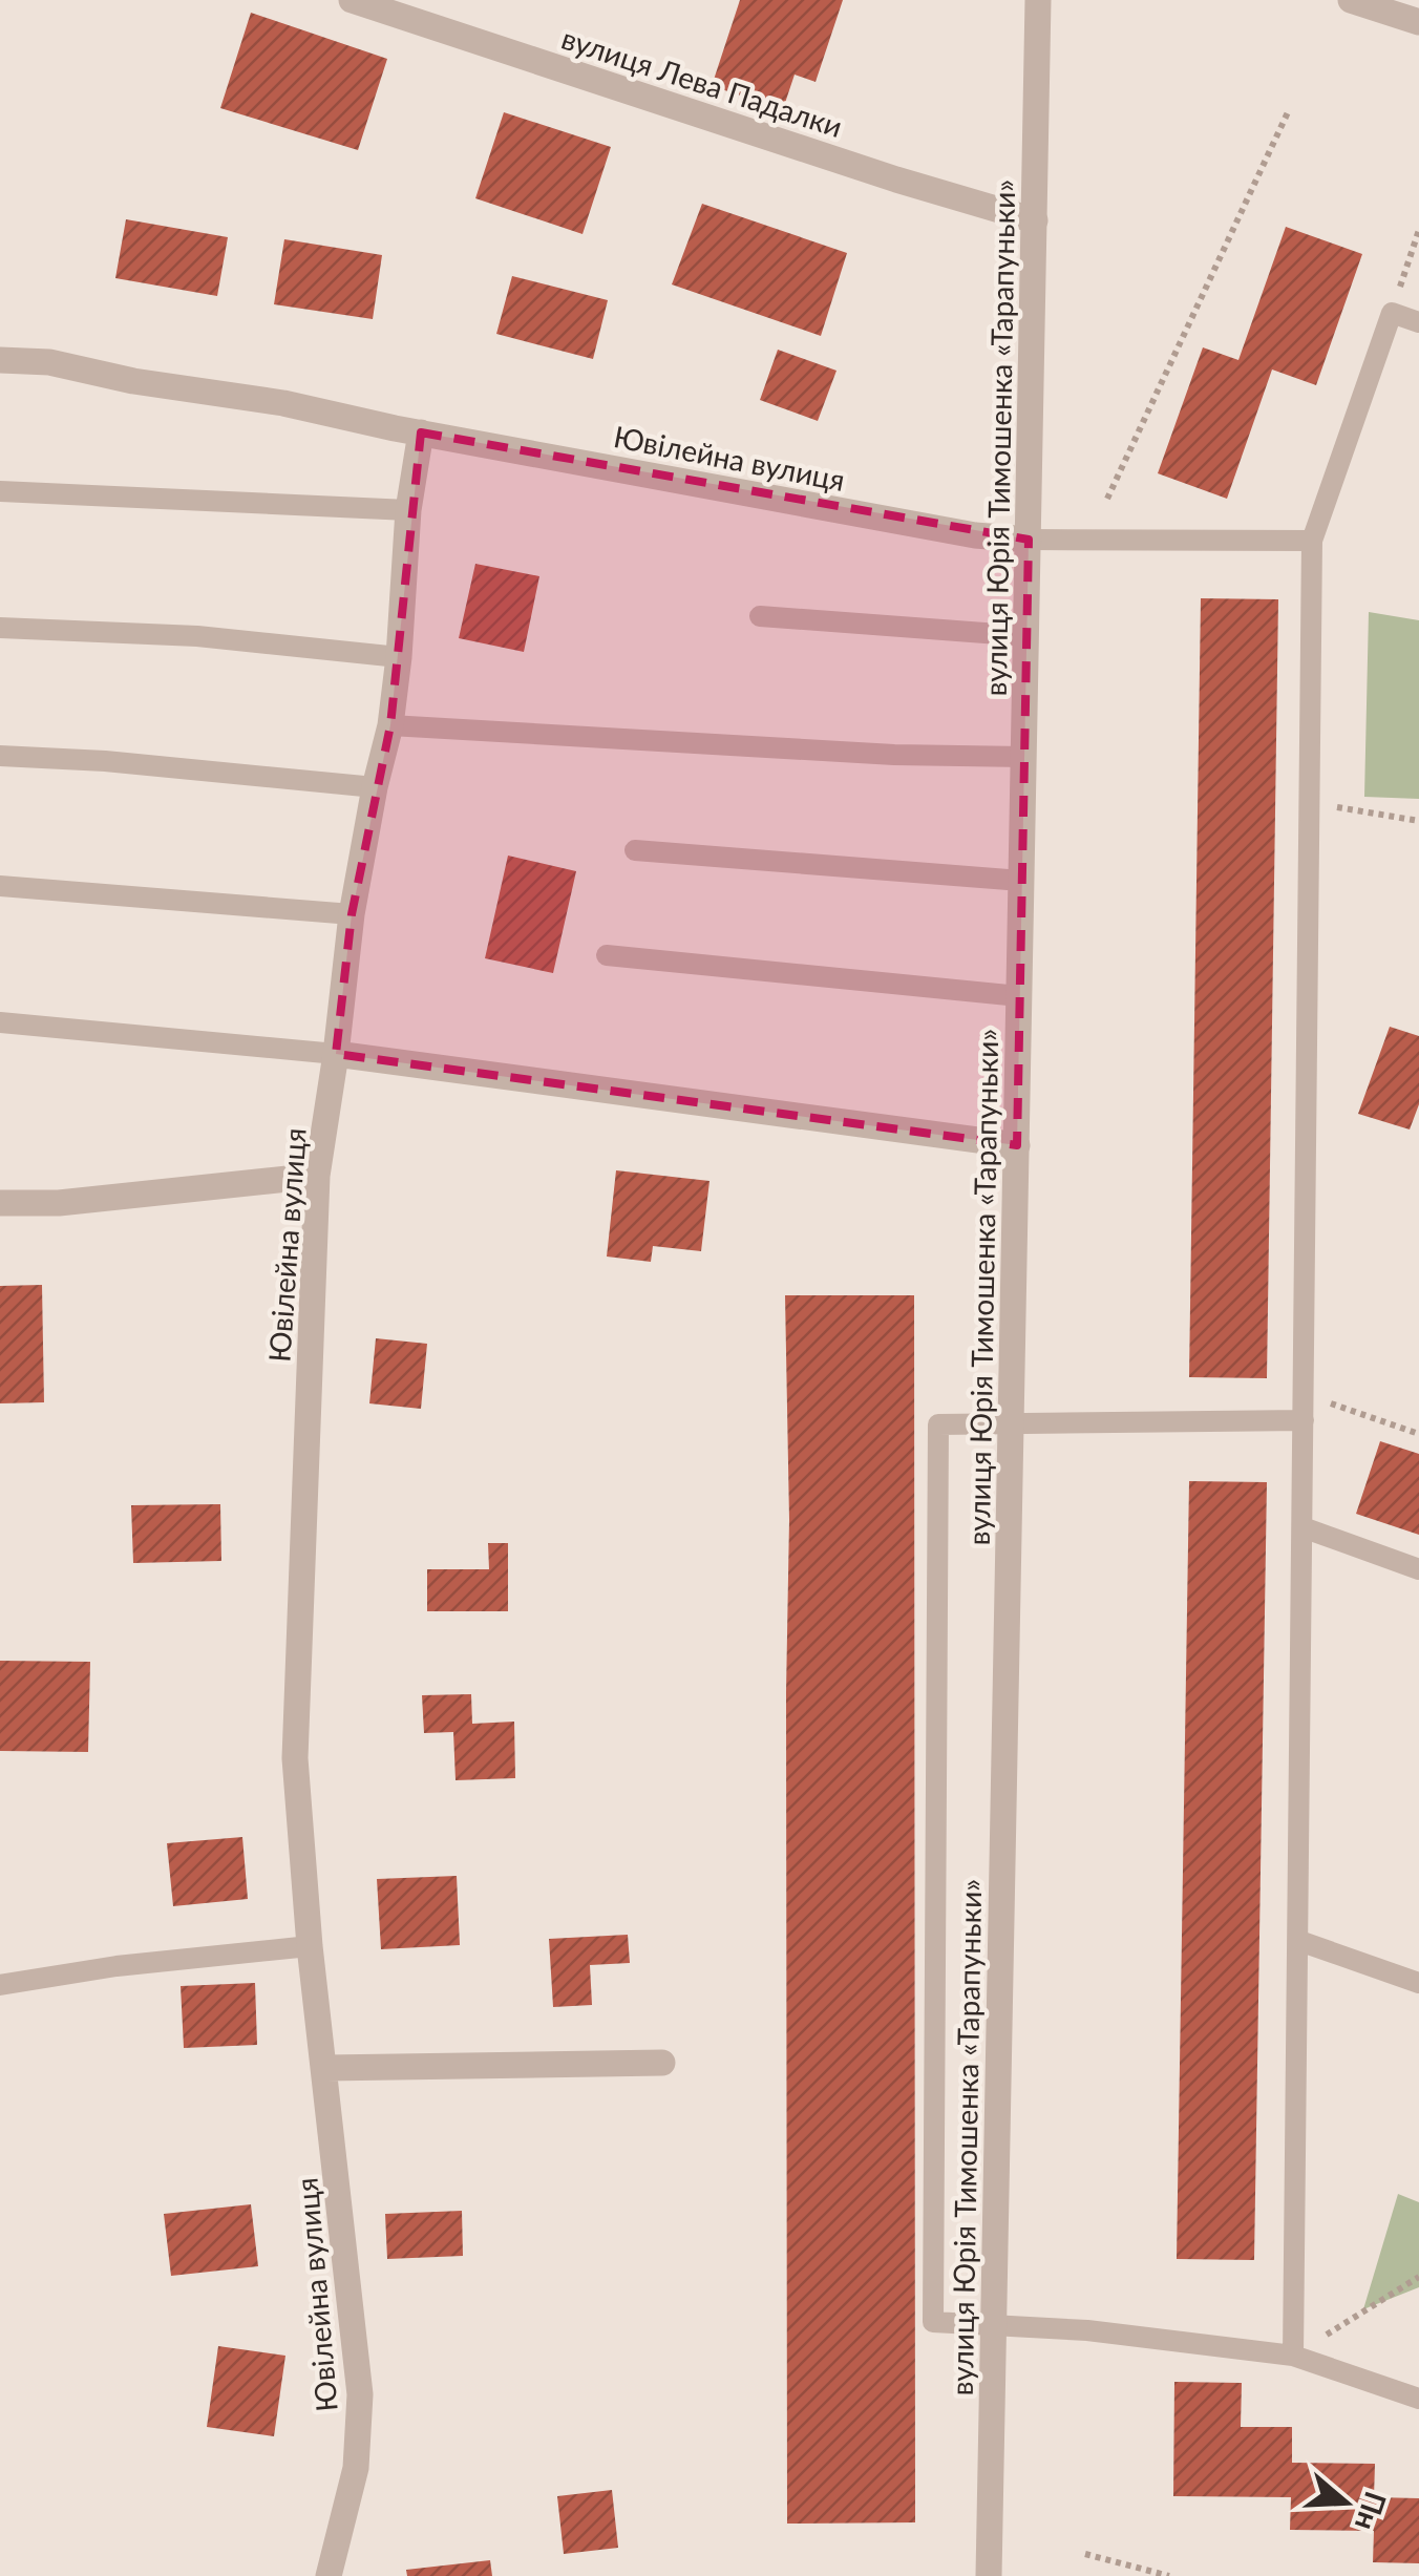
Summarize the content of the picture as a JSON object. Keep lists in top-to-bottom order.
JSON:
{
  "streets": {
    "street": ["вулиця Лева Падалки", "вулиця Юрія Тимошенка «Тарапуньки»", "Ювілейна вулиця"]
  },
  "crossings": [
    ["вулиця Лева Падалки", "вулиця Юрія Тимошенка «Тарапуньки»"],
    ["вулиця Юрія Тимошенка «Тарапуньки»", "Ювілейна вулиця"]
  ],
  "north": "right"
}
